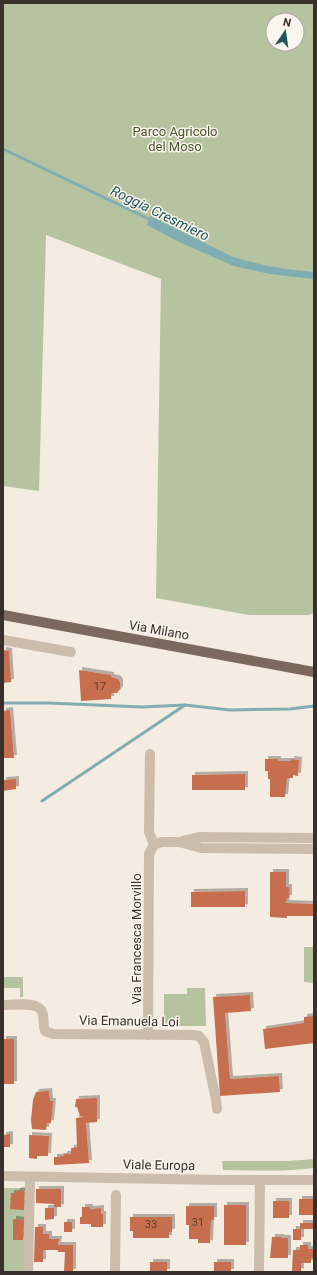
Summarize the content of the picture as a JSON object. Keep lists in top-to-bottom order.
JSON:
{
  "streets": {
    "main road": ["Via Milano"],
    "street": ["Via Francesca Morvillo", "Via Emanuela Loi", "Viale Europa"]
  },
  "crossings": [
    ["Via Francesca Morvillo", "Via Emanuela Loi"]
  ],
  "water": ["Roggia Cresmiero"],
  "parks": ["Parco Agricolo del Moso"],
  "house_numbers": ["17", "31", "33"],
  "north": "top"
}
